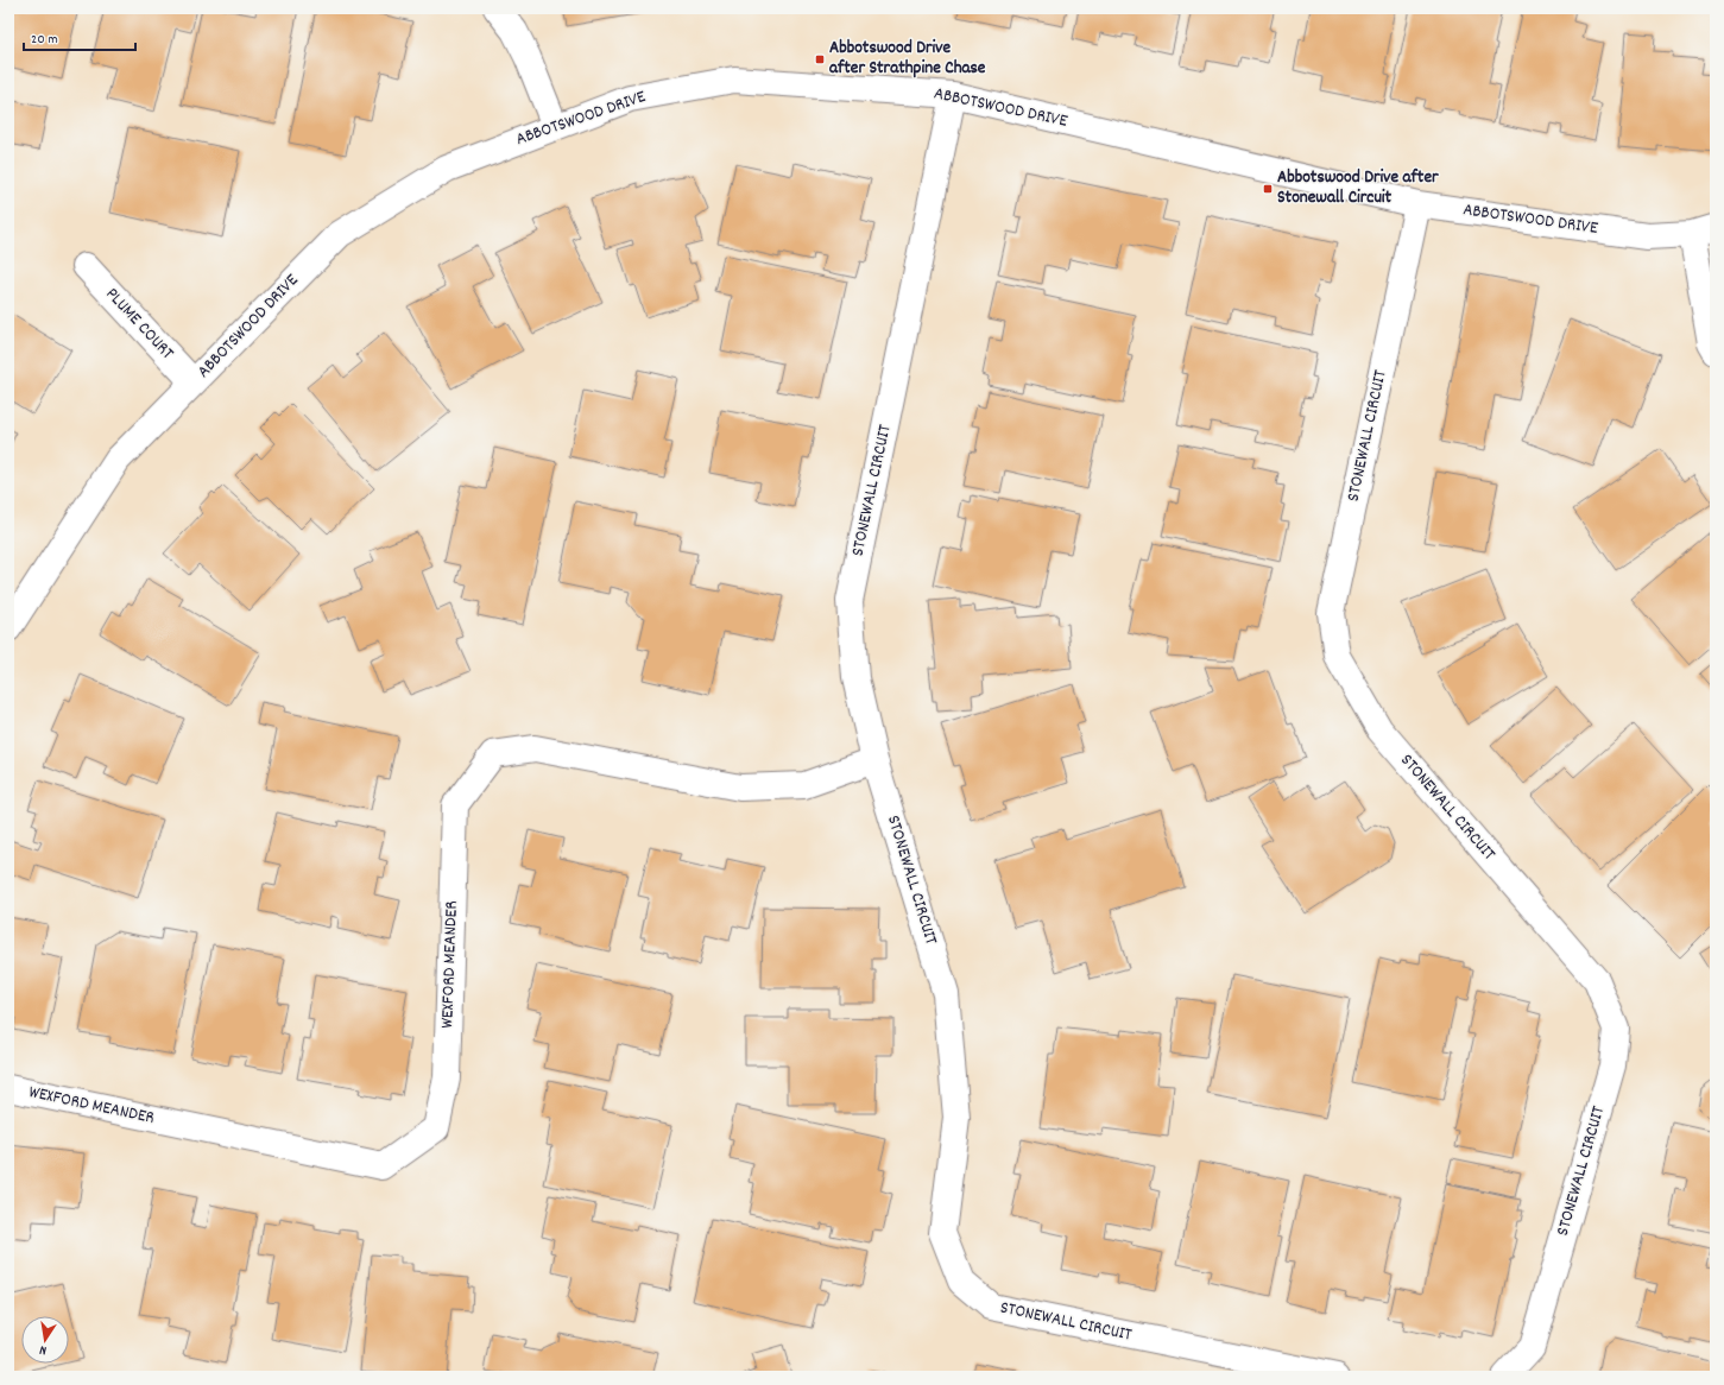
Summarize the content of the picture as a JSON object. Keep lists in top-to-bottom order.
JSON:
{
  "streets": {
    "street": [
      "ABBOTSWOOD DRIVE",
      "PLUME COURT",
      "STONEWALL CIRCUIT",
      "WEXFORD MEANDER"
    ]
  },
  "crossings": [
    ["ABBOTSWOOD DRIVE", "PLUME COURT"],
    ["ABBOTSWOOD DRIVE", "STONEWALL CIRCUIT"],
    ["STONEWALL CIRCUIT", "WEXFORD MEANDER"]
  ],
  "places": {
    "transit": ["Abbotswood Drive after Strathpine Chase", "Abbotswood Drive after Stonewall Circuit"]
  },
  "scale_bar": "20 m",
  "north": "bottom"
}
